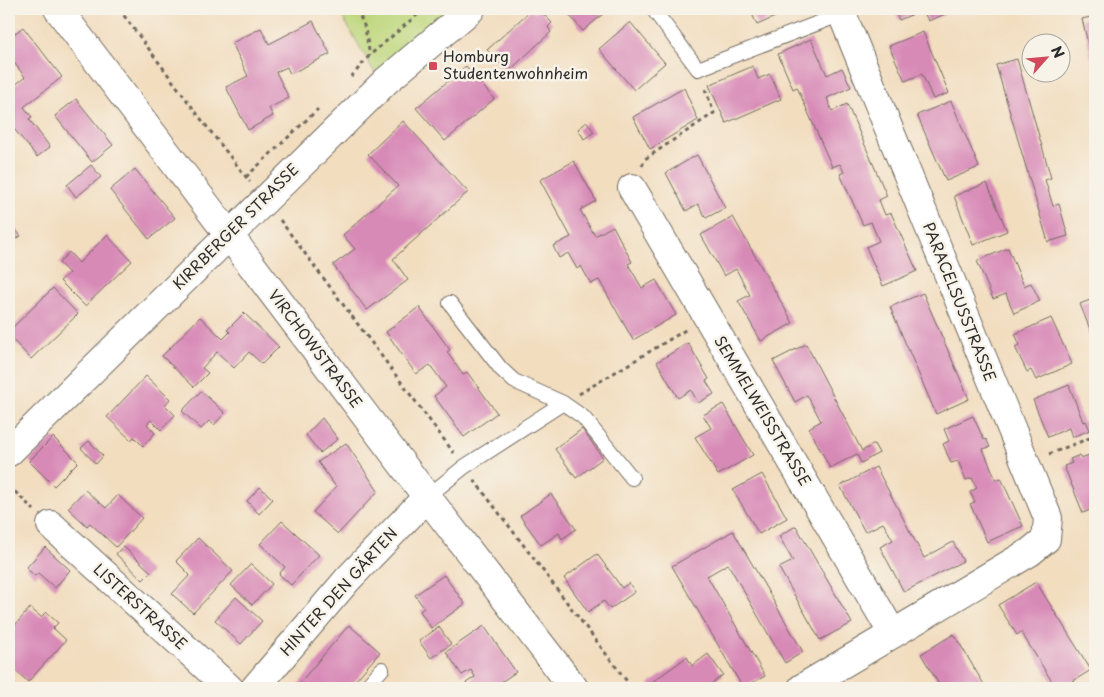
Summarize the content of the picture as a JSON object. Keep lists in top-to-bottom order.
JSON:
{
  "streets": {
    "street": [
      "KIRRBERGER STRASSE",
      "PARACELSUSSTRASSE",
      "VIRCHOWSTRASSE",
      "SEMMELWEISSTRASSE",
      "HINTER DEN GÄRTEN",
      "LISTERSTRASSE"
    ]
  },
  "crossings": [
    ["KIRRBERGER STRASSE", "VIRCHOWSTRASSE"],
    ["PARACELSUSSTRASSE", "SEMMELWEISSTRASSE"],
    ["VIRCHOWSTRASSE", "HINTER DEN GÄRTEN"]
  ],
  "places": {
    "transit": ["Homburg Studentenwohnheim"]
  },
  "north": "top right"
}
